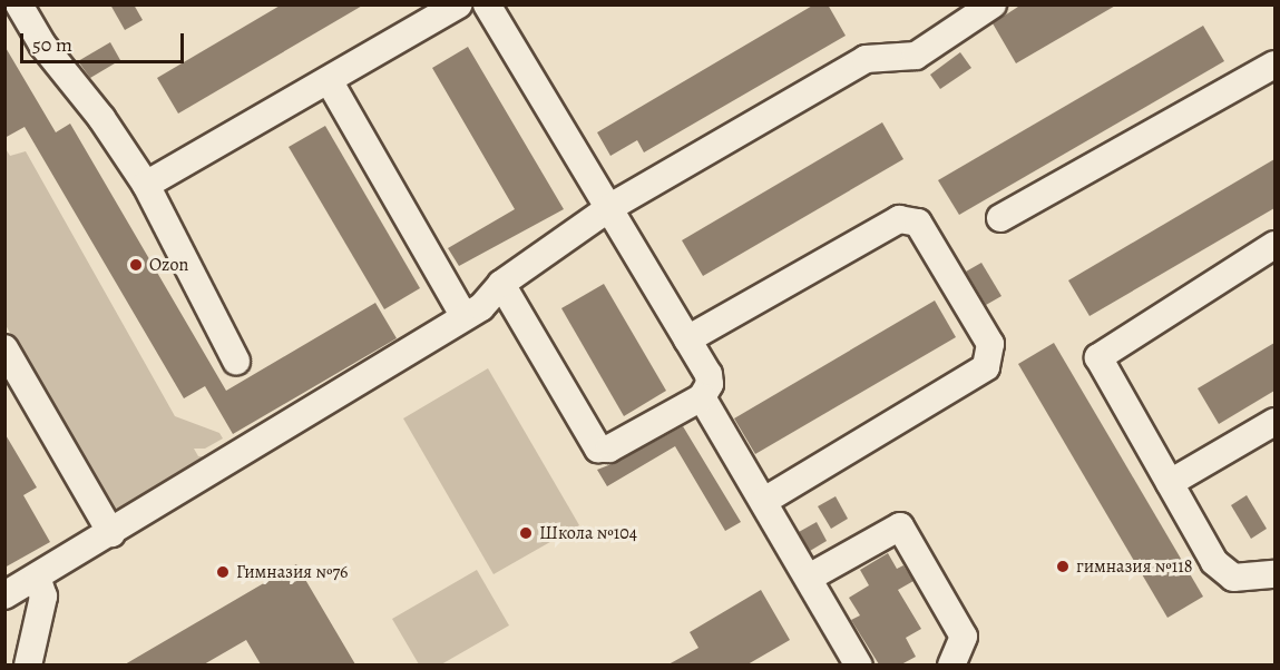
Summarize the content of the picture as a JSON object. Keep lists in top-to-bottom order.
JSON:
{
  "places": [
    "Ozon",
    "Школа №104",
    "гимназия №118",
    "Гимназия №76"
  ],
  "scale_bar": "50 m"
}
